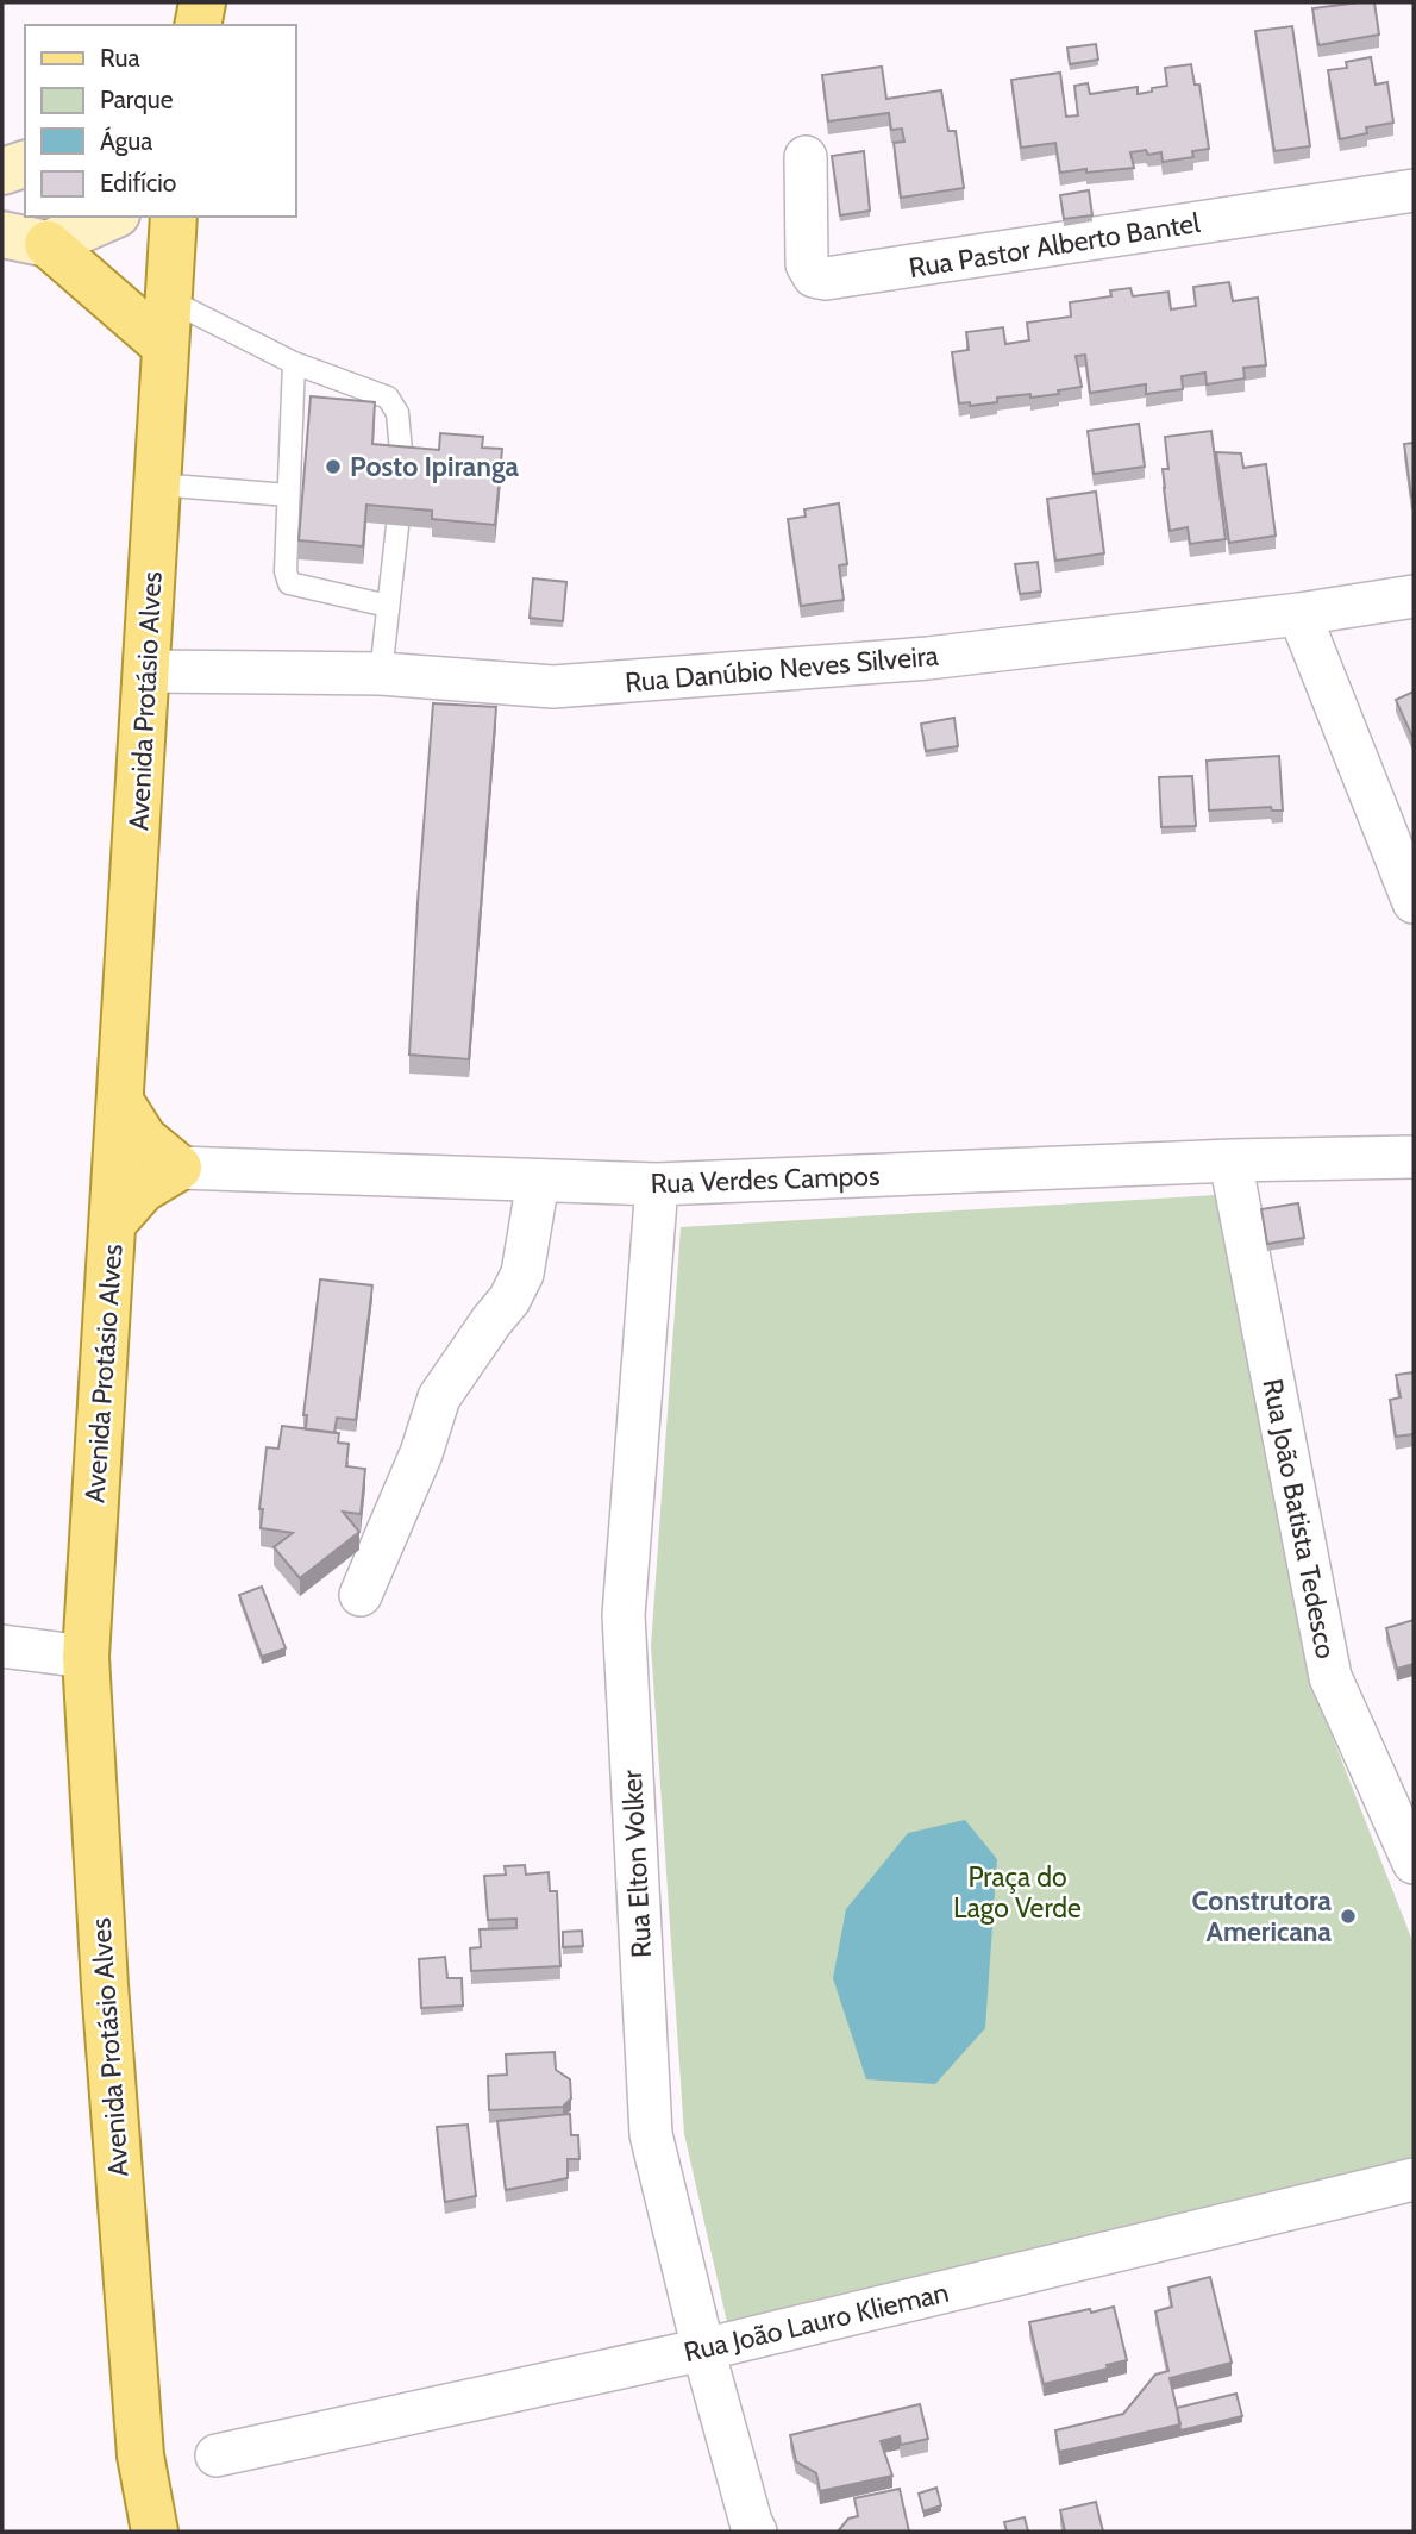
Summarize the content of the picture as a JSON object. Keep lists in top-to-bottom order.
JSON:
{
  "streets": {
    "main road": ["Avenida Protásio Alves"],
    "street": [
      "Rua Pastor Alberto Bantel",
      "Rua Danúbio Neves Silveira",
      "Rua Verdes Campos",
      "Rua João Batista Tedesco",
      "Rua Elton Volker",
      "Rua João Lauro Klieman"
    ]
  },
  "crossings": [
    ["Rua Danúbio Neves Silveira", "Avenida Protásio Alves"],
    ["Avenida Protásio Alves", "Rua Verdes Campos"],
    ["Rua Verdes Campos", "Rua João Batista Tedesco"],
    ["Rua Verdes Campos", "Rua Elton Volker"],
    ["Rua Elton Volker", "Rua João Lauro Klieman"]
  ],
  "parks": ["Praça do Lago Verde"],
  "places": ["Posto Ipiranga", "Construtora Americana"],
  "legend": [
    "Rua",
    "Parque",
    "Água",
    "Edifício"
  ]
}
